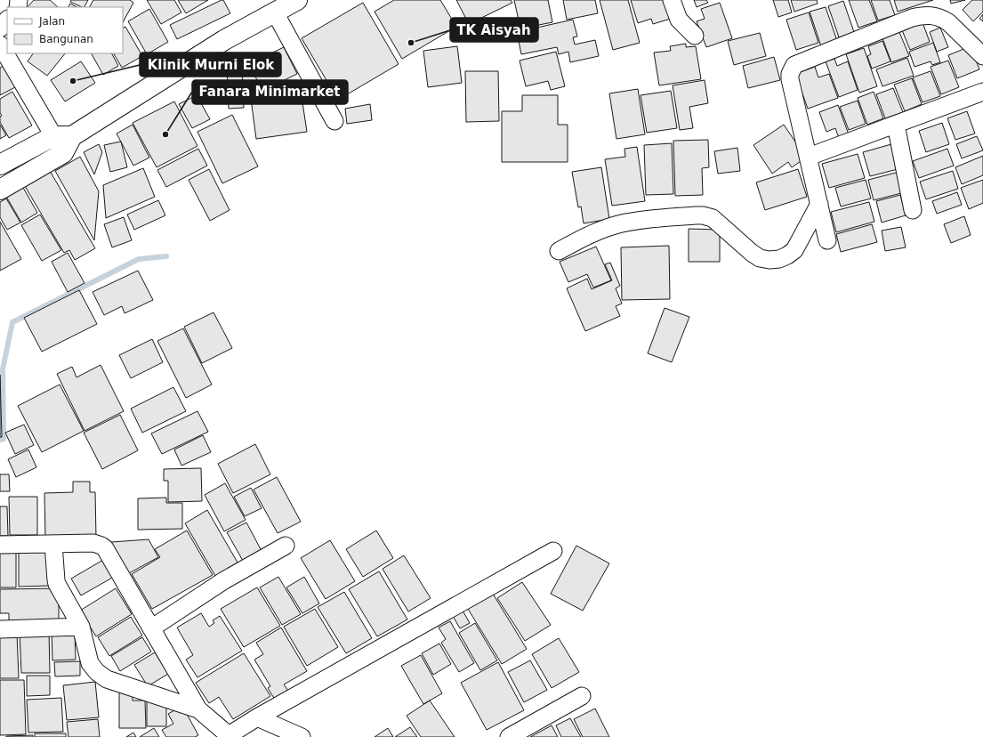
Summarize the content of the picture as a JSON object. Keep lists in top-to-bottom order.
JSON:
{
  "places": ["TK Aisyah", "Klinik Murni Elok", "Fanara Minimarket"],
  "legend": ["Jalan", "Bangunan"]
}
